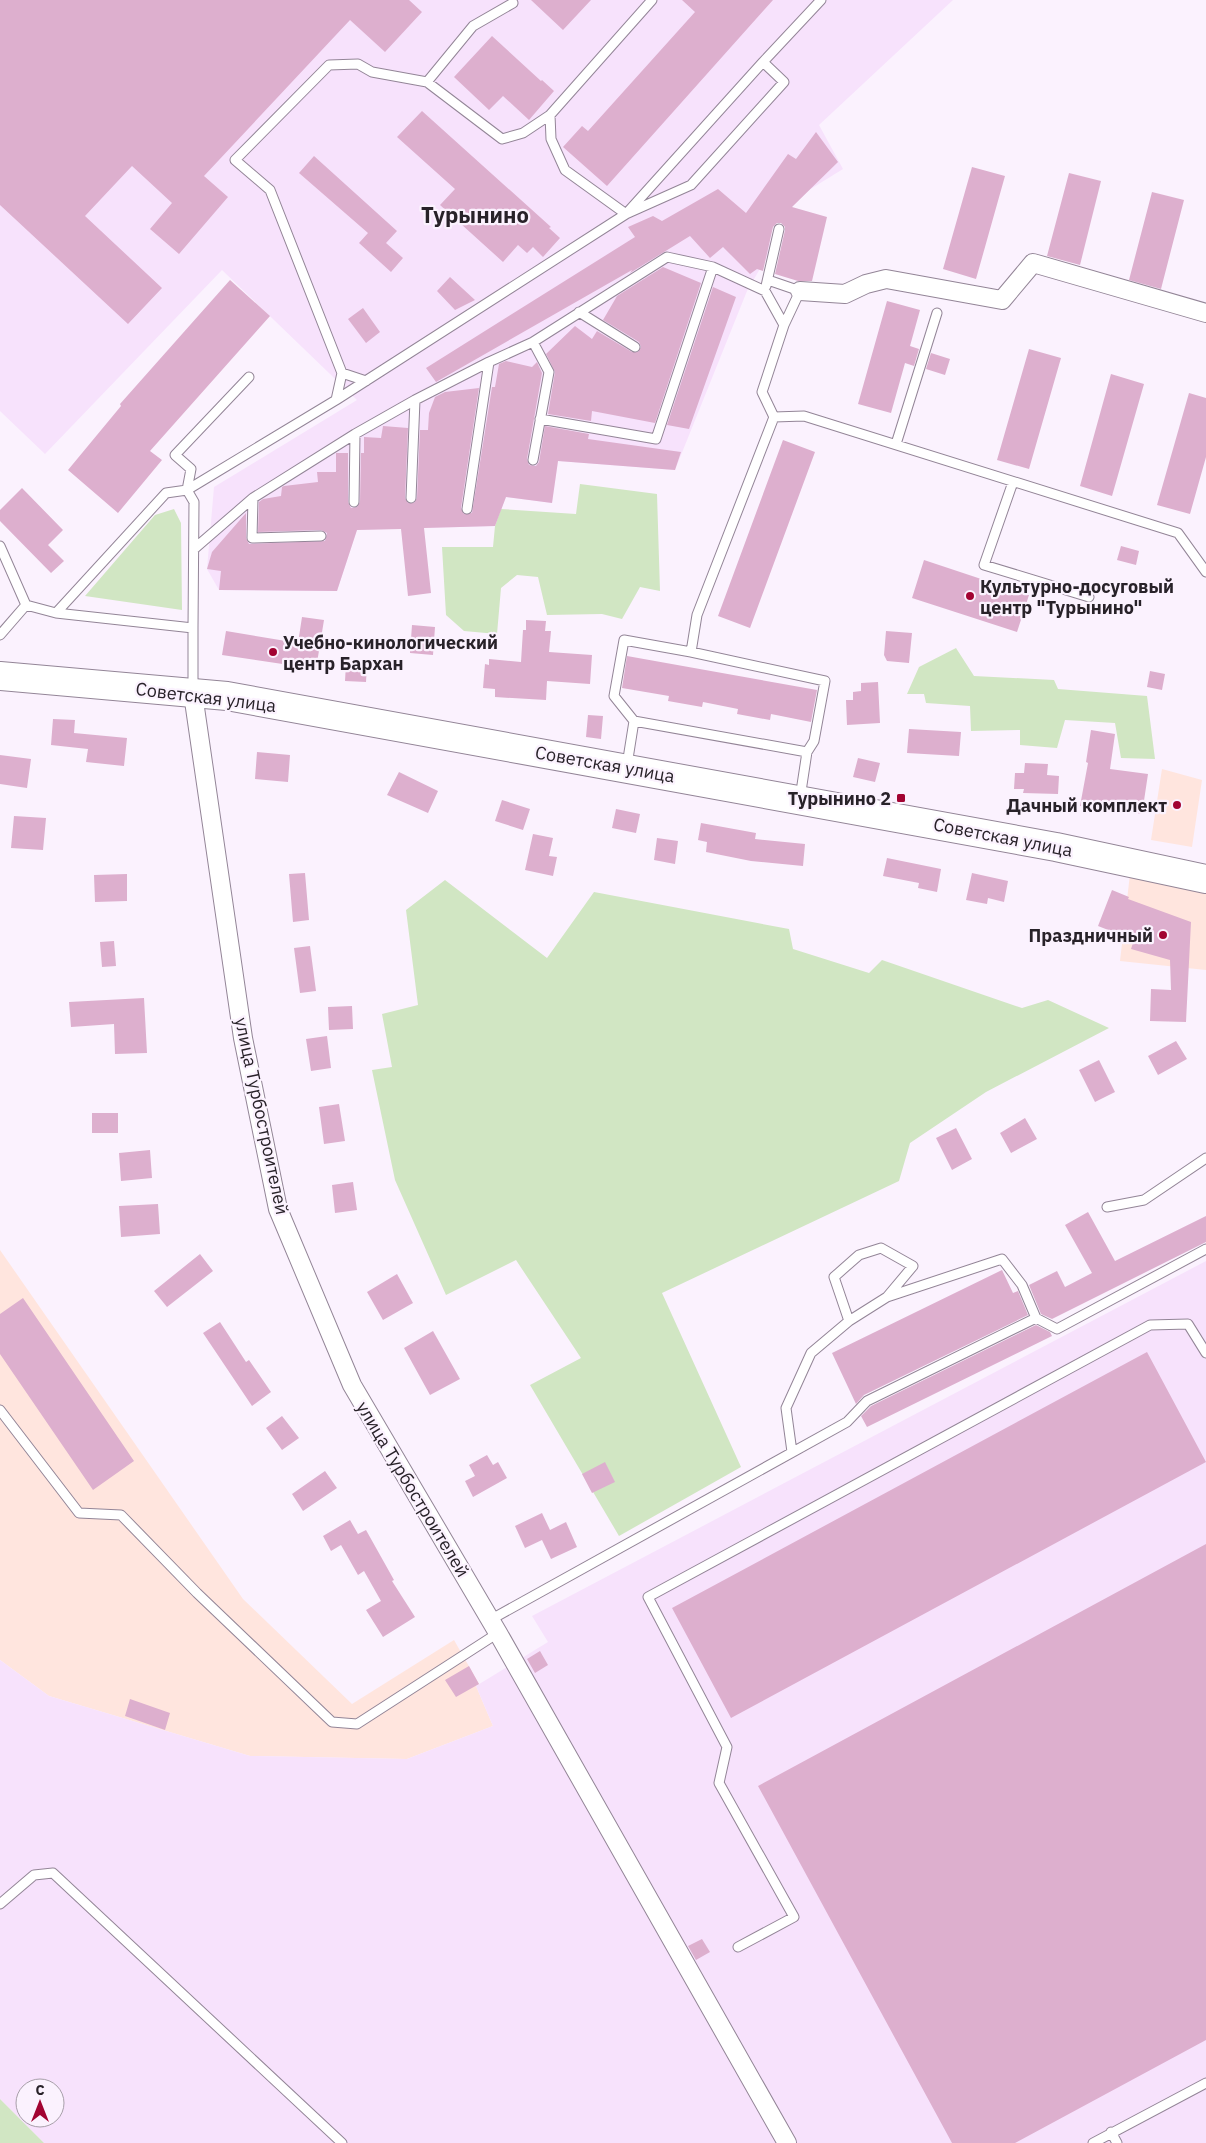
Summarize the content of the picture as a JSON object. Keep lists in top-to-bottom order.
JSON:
{
  "streets": {
    "main road": ["Советская улица"],
    "street": ["улица Турбостроителей"]
  },
  "crossings": [
    ["Советская улица", "улица Турбостроителей"]
  ],
  "districts": ["Турынино"],
  "places": {
    "other": [
      "Культурно-досуговый центр \"Турынино\"",
      "Учебно-кинологический центр Бархан",
      "Дачный комплект",
      "Праздничный"
    ],
    "transit": ["Турынино 2"]
  },
  "north": "top"
}
